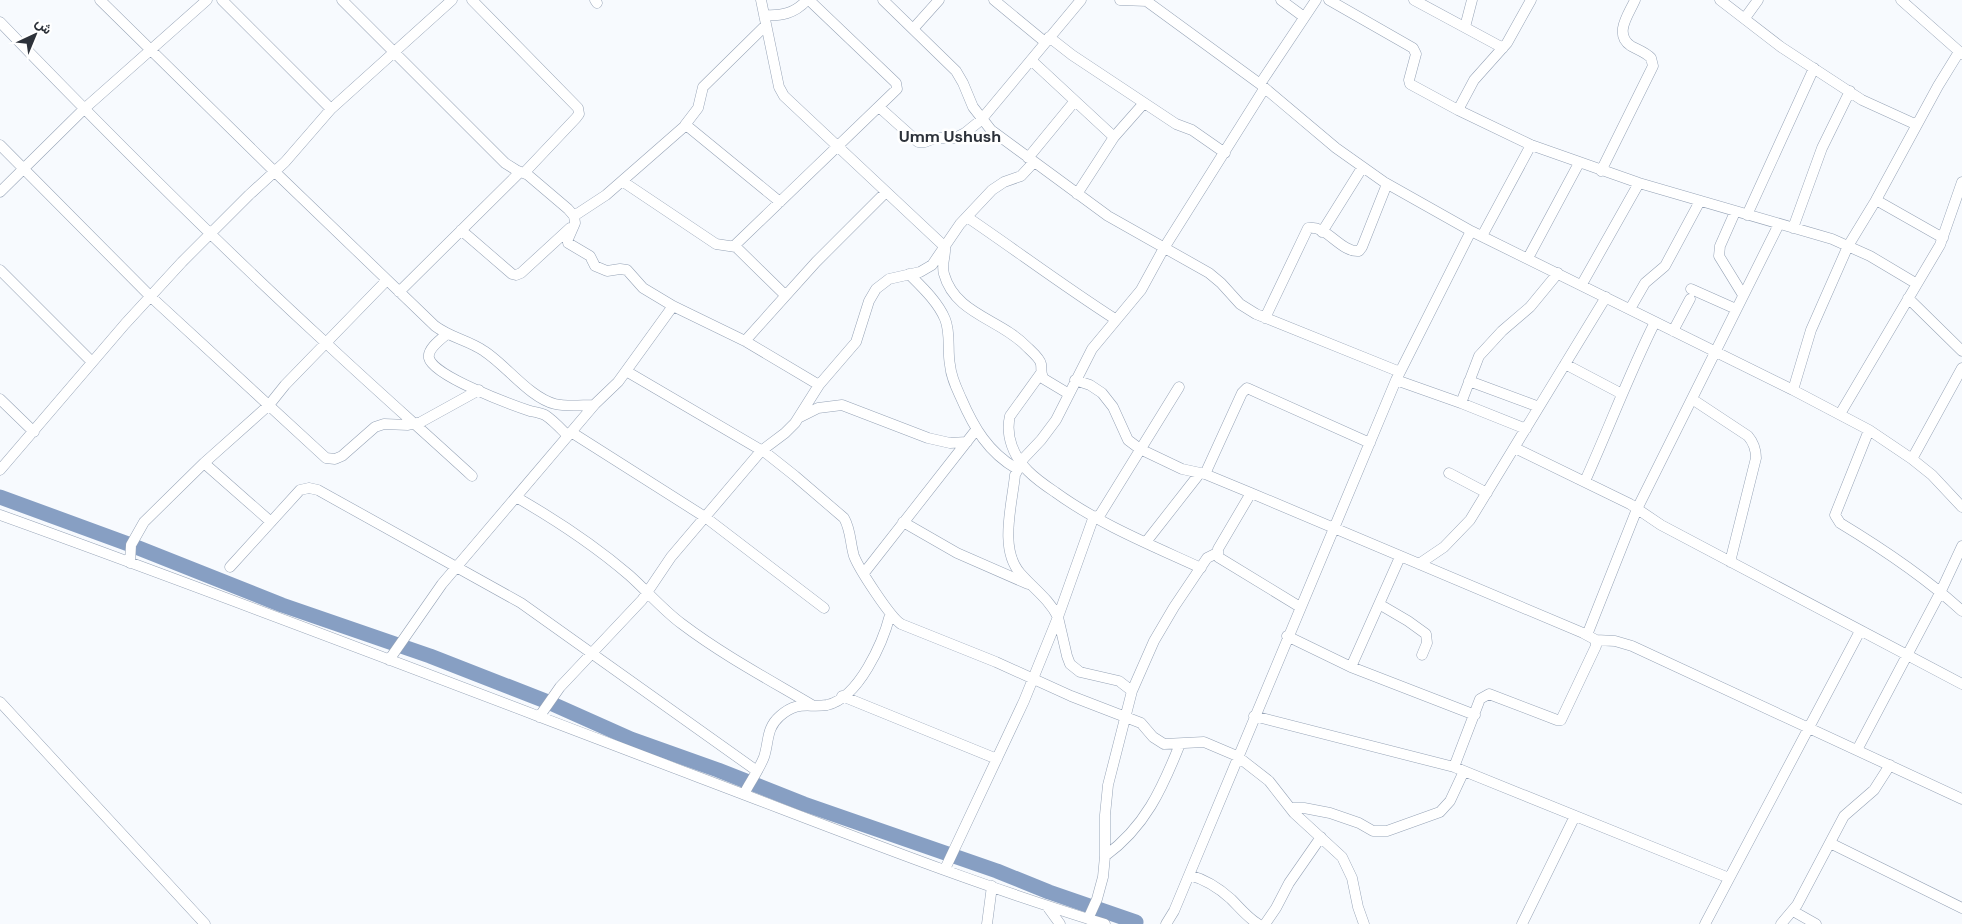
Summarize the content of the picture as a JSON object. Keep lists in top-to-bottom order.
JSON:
{
  "districts": ["Umm Ushush"],
  "north": "top right"
}
